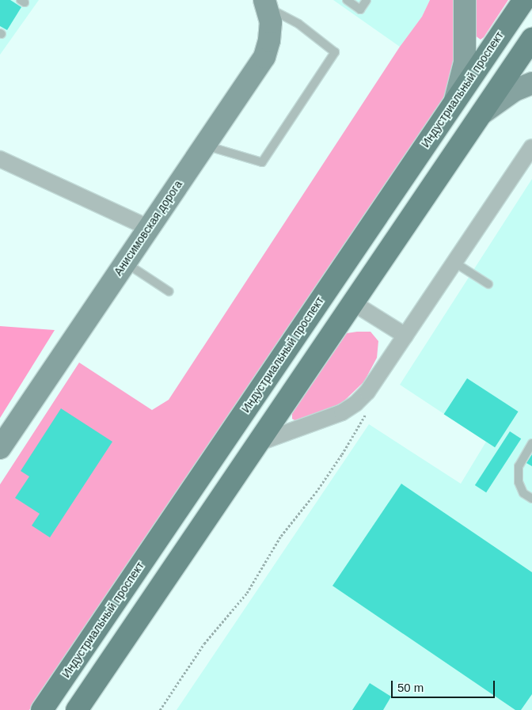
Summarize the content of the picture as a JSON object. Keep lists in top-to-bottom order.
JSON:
{
  "streets": {
    "main road": ["Индустриальный проспект"],
    "street": ["Анисимовская дорога"]
  },
  "scale_bar": "50 m"
}
